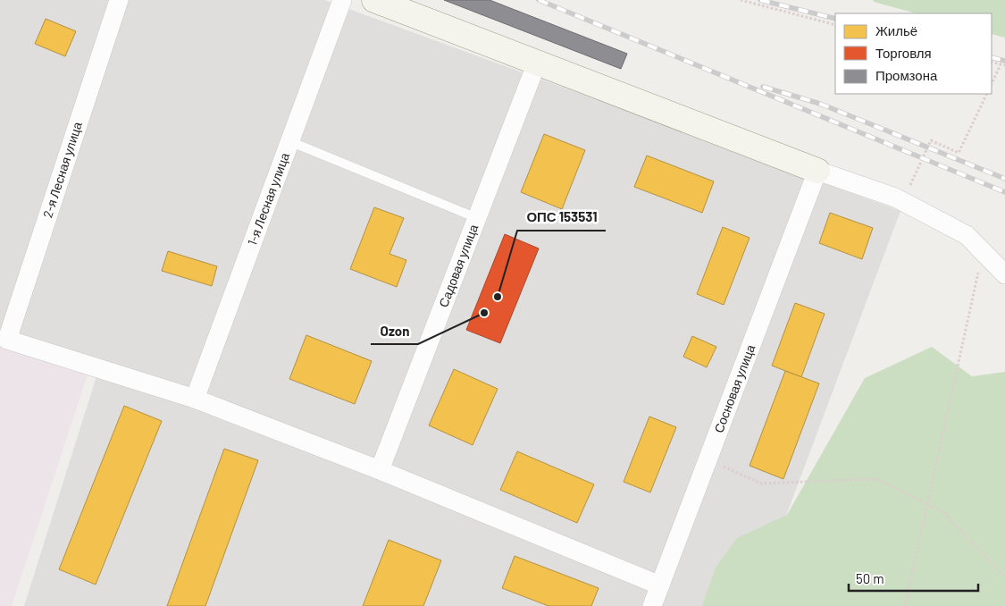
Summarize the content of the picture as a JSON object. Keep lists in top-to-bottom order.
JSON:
{
  "streets": {
    "street": [
      "2-я Лесная улица",
      "1-я Лесная улица",
      "Садовая улица",
      "Сосновая улица"
    ]
  },
  "crossings": [
    ["2-я Лесная улица", "1-я Лесная улица"]
  ],
  "places": ["ОПС 153531", "Ozon"],
  "legend": ["Жильё", "Торговля", "Промзона"],
  "scale_bar": "50 m"
}
